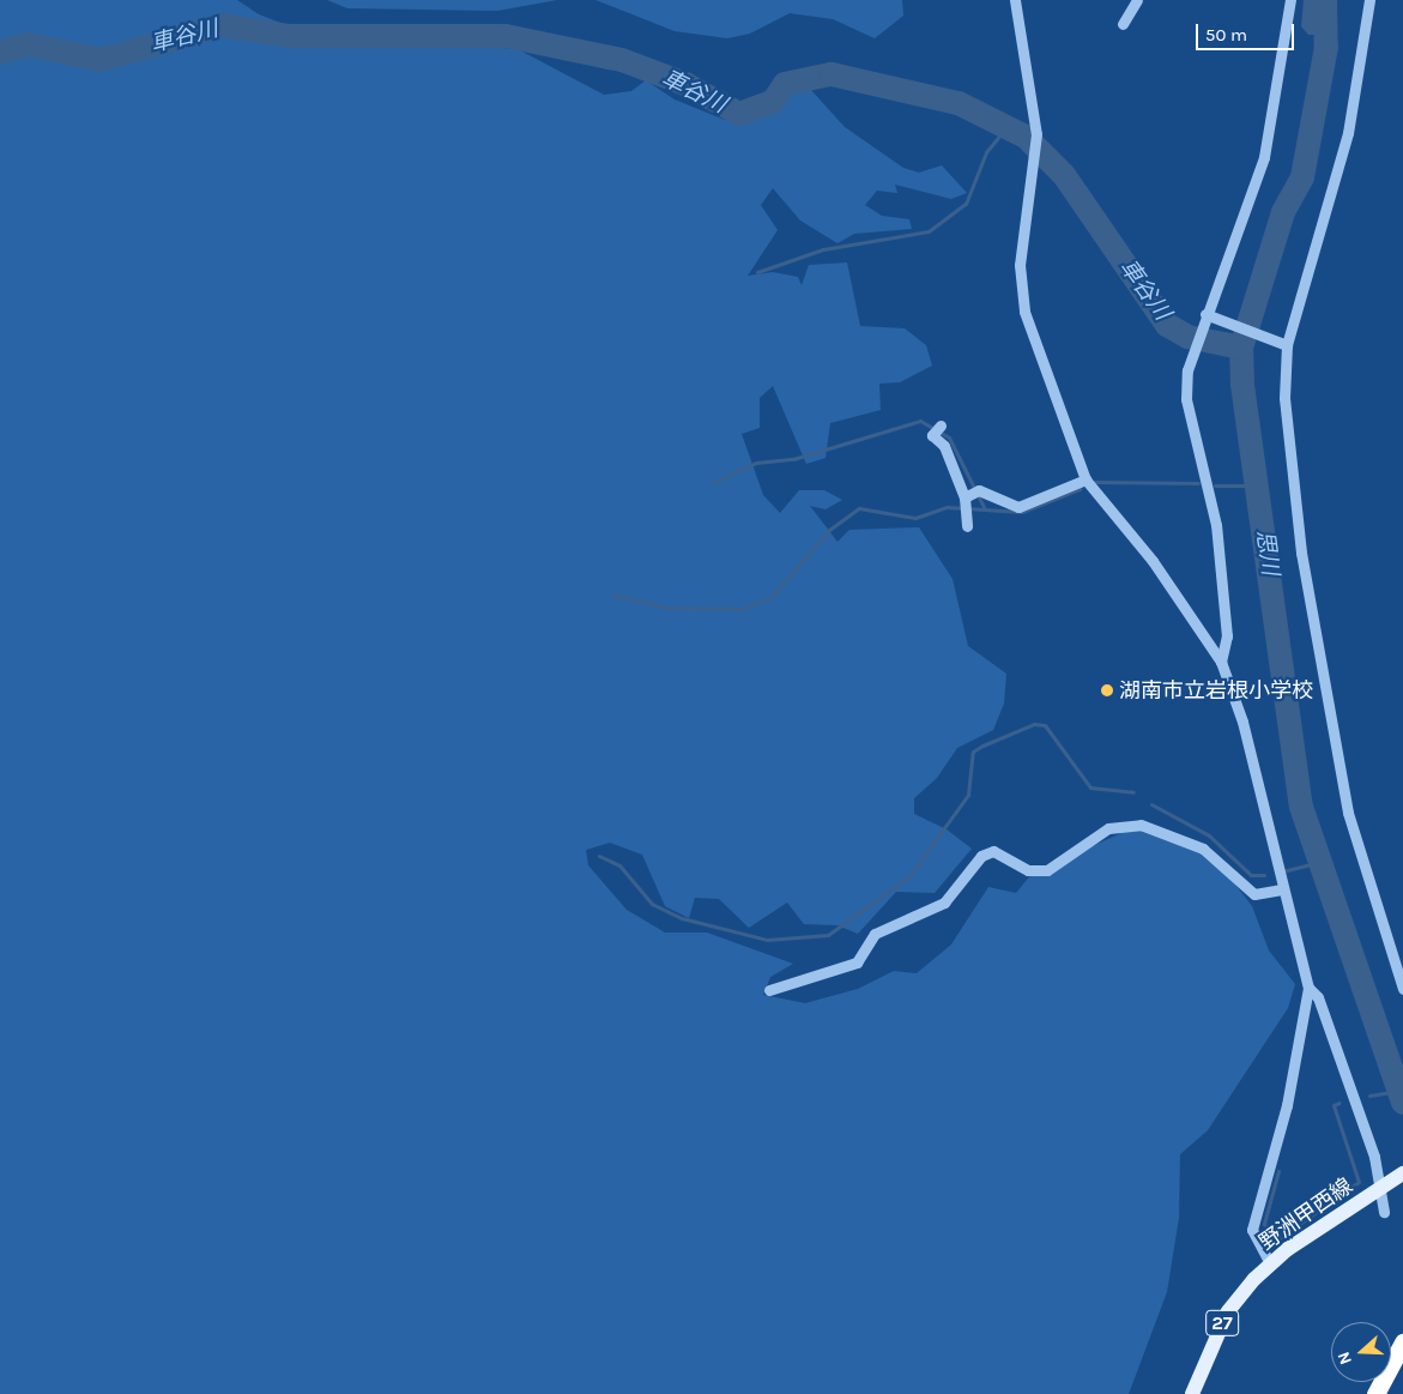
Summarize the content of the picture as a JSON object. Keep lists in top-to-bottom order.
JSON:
{
  "streets": {
    "main road": ["野洲甲西線", "27"]
  },
  "water": ["車谷川", "思川"],
  "places": ["湖南市立岩根小学校"],
  "scale_bar": "50 m",
  "north": "left"
}
